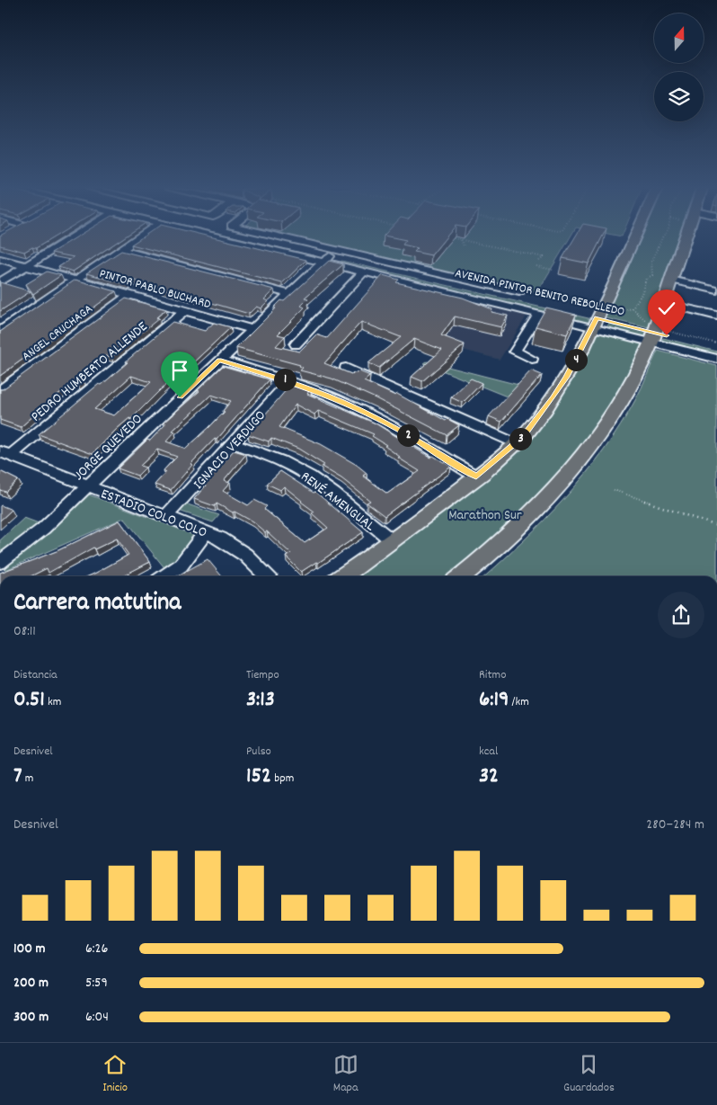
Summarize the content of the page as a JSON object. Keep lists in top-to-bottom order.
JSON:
{
  "streets": {
    "street": [
      "PINTOR PABLO BUCHARD",
      "AVENIDA PINTOR BENITO REBOLLEDO",
      "ANGEL CRUCHAGA",
      "PEDRO HUMBERTO ALLENDE",
      "JORGE QUEVEDO",
      "IGNACIO VERDUGO",
      "RENÉ AMENGUAL",
      "ESTADIO COLO COLO"
    ]
  },
  "crossings": [
    ["PINTOR PABLO BUCHARD", "ANGEL CRUCHAGA"],
    ["PINTOR PABLO BUCHARD", "PEDRO HUMBERTO ALLENDE"],
    ["PINTOR PABLO BUCHARD", "JORGE QUEVEDO"],
    ["AVENIDA PINTOR BENITO REBOLLEDO", "JORGE QUEVEDO"],
    ["PEDRO HUMBERTO ALLENDE", "ESTADIO COLO COLO"],
    ["JORGE QUEVEDO", "ESTADIO COLO COLO"],
    ["IGNACIO VERDUGO", "RENÉ AMENGUAL"],
    ["IGNACIO VERDUGO", "ESTADIO COLO COLO"]
  ],
  "parks": ["Marathon Sur"],
  "north": "top",
  "page": {
    "pins": [
      "4",
      "1",
      "2",
      "3"
    ],
    "heading": ["Carrera matutina", "08:11"],
    "stats": [
      ["Distancia", "0.51 km"],
      ["Tiempo", "3:13"],
      ["Ritmo", "6:19 /km"],
      ["Desnivel", "7 m"],
      ["Pulso", "152 bpm"],
      ["kcal", "32"]
    ],
    "chart": ["Desnivel", "280–284 m"],
    "list": [
      {
        "name": "100 m",
        "note": "6:26"
      },
      {
        "name": "200 m",
        "note": "5:59"
      },
      {
        "name": "300 m",
        "note": "6:04"
      }
    ],
    "tabs": ["Inicio", "Mapa", "Guardados"]
  }
}
